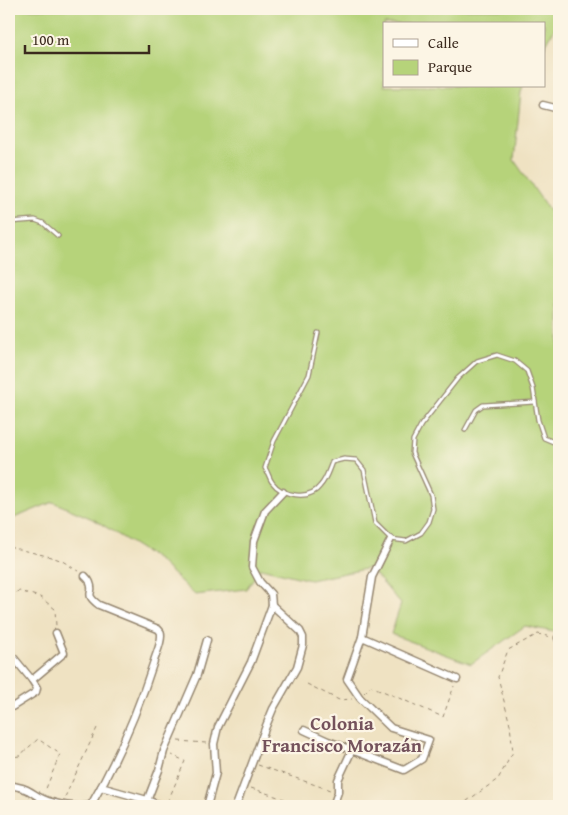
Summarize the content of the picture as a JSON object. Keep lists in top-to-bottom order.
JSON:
{
  "districts": ["Colonia Francisco Morazán"],
  "legend": ["Calle", "Parque"],
  "scale_bar": "100 m"
}
